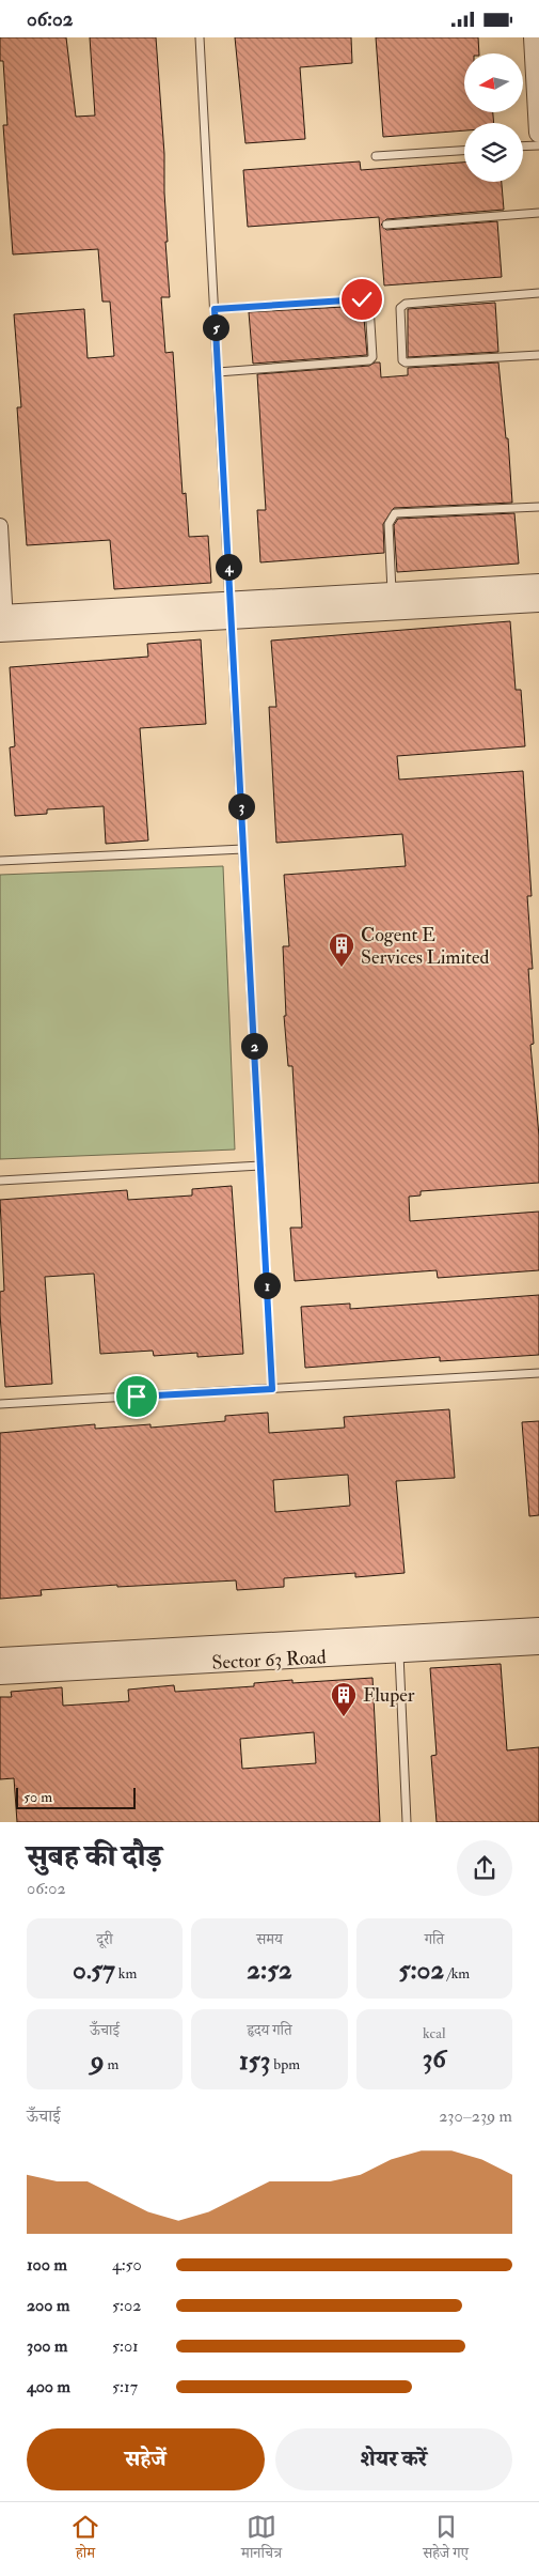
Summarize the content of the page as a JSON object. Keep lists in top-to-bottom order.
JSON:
{
  "streets": {
    "street": ["Sector 63 Road"]
  },
  "places": {
    "building": ["Cogent E Services Limited", "Fluper"]
  },
  "scale_bar": "50 m",
  "north": "left",
  "page": {
    "status": "06:02",
    "pins": [
      "5",
      "4",
      "3",
      "2",
      "1"
    ],
    "scale": "50 m",
    "heading": ["सुबह की दौड़", "06:02"],
    "stats": [
      ["दूरी", "0.57 km"],
      ["समय", "2:52"],
      ["गति", "5:02 /km"],
      ["ऊँचाई", "9 m"],
      ["हृदय गति", "153 bpm"],
      ["kcal", "36"]
    ],
    "chart": ["ऊँचाई", "230–239 m"],
    "list": [
      {
        "name": "100 m",
        "note": "4:50"
      },
      {
        "name": "200 m",
        "note": "5:02"
      },
      {
        "name": "300 m",
        "note": "5:01"
      },
      {
        "name": "400 m",
        "note": "5:17"
      }
    ],
    "buttons": ["सहेजें", "शेयर करें"],
    "tabs": ["होम", "मानचित्र", "सहेजे गए"]
  }
}
